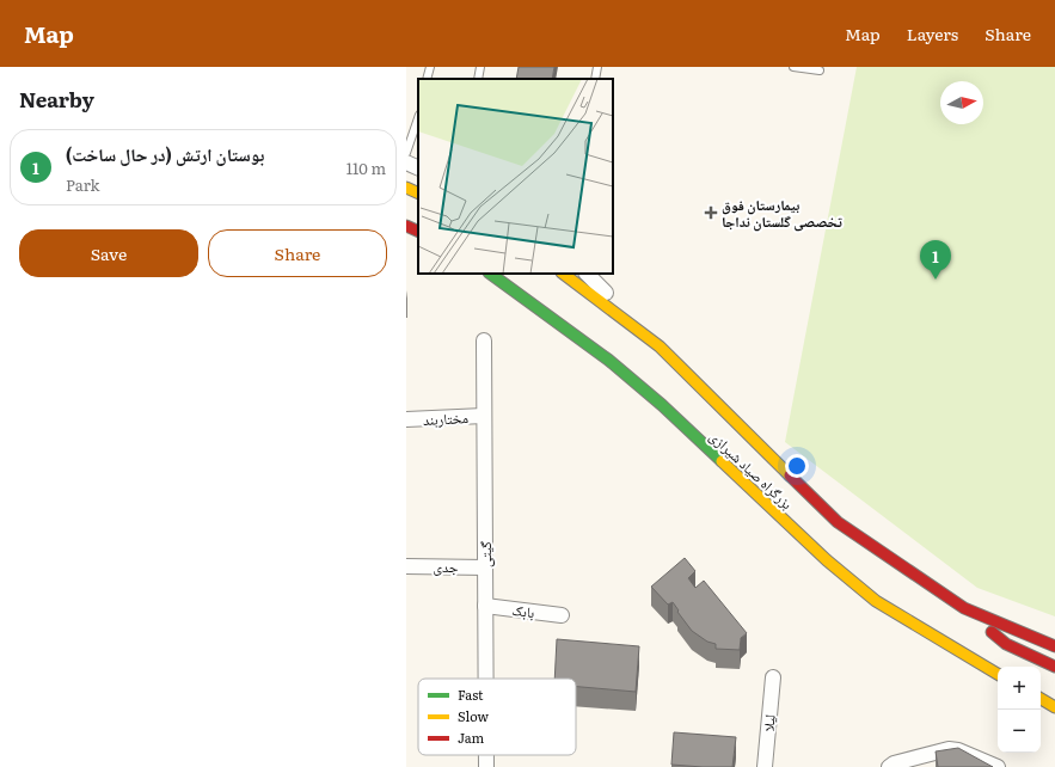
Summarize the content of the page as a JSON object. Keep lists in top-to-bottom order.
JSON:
{
  "streets": {
    "highway": ["بزرگراه صیاد شیرازی"],
    "street": [
      "مختاربند",
      "گیتی",
      "جدی",
      "بابک",
      "لیلا"
    ]
  },
  "crossings": [
    ["مختاربند", "گیتی"],
    ["گیتی", "جدی"],
    ["گیتی", "بابک"]
  ],
  "places": {
    "health": ["بیمارستان فوق تخصصی گلستان نداجا"]
  },
  "legend": ["Fast", "Slow", "Jam"],
  "north": "right",
  "page": {
    "header": "Map",
    "nav": ["Map", "Layers", "Share"],
    "heading": "Nearby",
    "list": [
      {
        "mark": "1",
        "name": "بوستان ارتش (در حال ساخت)",
        "note": "Park",
        "value": "110 m"
      }
    ],
    "buttons": ["Save", "Share"],
    "pins": "1",
    "map_buttons": ["+", "−"]
  }
}
